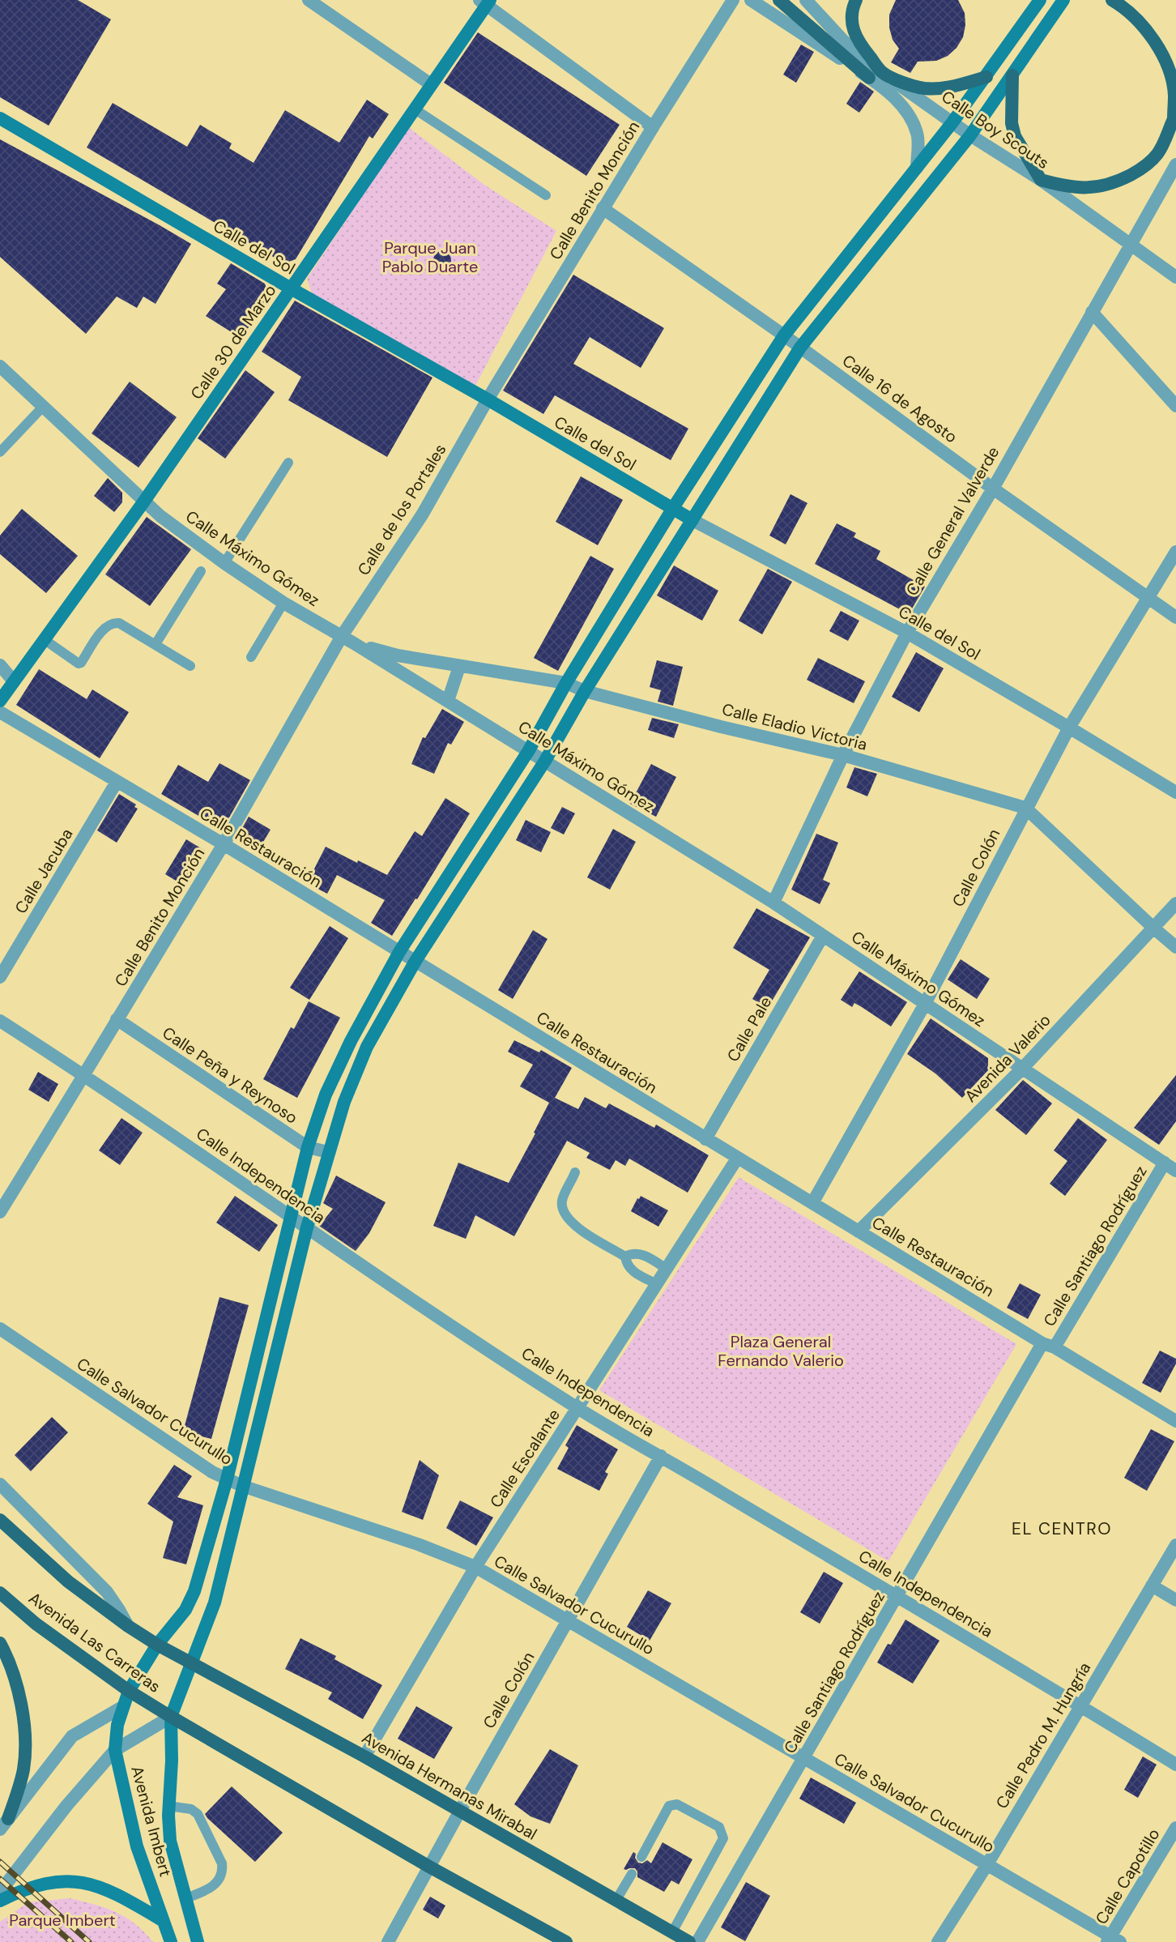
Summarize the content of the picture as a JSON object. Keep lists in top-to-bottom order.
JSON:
{
  "streets": {
    "main road": [
      "Calle del Sol",
      "Calle 30 de Marzo",
      "Avenida Las Carreras",
      "Avenida Hermanas Mirabal",
      "Avenida Imbert"
    ],
    "street": [
      "Calle Boy Scouts",
      "Calle Benito Monción",
      "Calle 16 de Agosto",
      "Calle de los Portales",
      "Calle General Valverde",
      "Calle Máximo Gómez",
      "Calle Eladio Victoria",
      "Calle Restauración",
      "Calle Colón",
      "Calle Jacuba",
      "Calle Pale",
      "Avenida Valerio",
      "Calle Peña y Reynoso",
      "Calle Independencia",
      "Calle Santiago Rodríguez",
      "Calle Salvador Cucurullo",
      "Calle Escalante",
      "Calle Pedro M. Hungría",
      "Calle Capotillo"
    ]
  },
  "crossings": [
    ["Calle Boy Scouts", "Calle General Valverde"],
    ["Calle Boy Scouts", "Avenida Imbert"],
    ["Calle Benito Monción", "Calle del Sol"],
    ["Calle Benito Monción", "Calle 16 de Agosto"],
    ["Calle Benito Monción", "Calle de los Portales"],
    ["Calle Benito Monción", "Calle Máximo Gómez"],
    ["Calle Benito Monción", "Calle Restauración"],
    ["Calle Benito Monción", "Calle Peña y Reynoso"],
    ["Calle Benito Monción", "Calle Independencia"],
    ["Calle del Sol", "Calle 30 de Marzo"],
    ["Calle del Sol", "Calle de los Portales"],
    ["Calle del Sol", "Calle General Valverde"],
    ["Calle del Sol", "Calle Colón"],
    ["Calle del Sol", "Avenida Imbert"],
    ["Calle 30 de Marzo", "Calle Máximo Gómez"],
    ["Calle 16 de Agosto", "Calle General Valverde"],
    ["Calle 16 de Agosto", "Calle Colón"],
    ["Calle 16 de Agosto", "Avenida Imbert"],
    ["Calle de los Portales", "Calle Máximo Gómez"],
    ["Calle General Valverde", "Calle Máximo Gómez"],
    ["Calle General Valverde", "Calle Eladio Victoria"],
    ["Calle Máximo Gómez", "Calle Eladio Victoria"],
    ["Calle Máximo Gómez", "Calle Colón"],
    ["Calle Máximo Gómez", "Calle Pale"],
    ["Calle Máximo Gómez", "Avenida Valerio"],
    ["Calle Máximo Gómez", "Calle Santiago Rodríguez"],
    ["Calle Máximo Gómez", "Avenida Imbert"],
    ["Calle Eladio Victoria", "Calle Colón"],
    ["Calle Eladio Victoria", "Avenida Valerio"],
    ["Calle Eladio Victoria", "Avenida Imbert"],
    ["Calle Restauración", "Calle Colón"],
    ["Calle Restauración", "Calle Jacuba"],
    ["Calle Restauración", "Calle Pale"],
    ["Calle Restauración", "Avenida Valerio"],
    ["Calle Restauración", "Calle Santiago Rodríguez"],
    ["Calle Restauración", "Calle Escalante"],
    ["Calle Restauración", "Avenida Imbert"],
    ["Calle Colón", "Calle Independencia"],
    ["Calle Colón", "Calle Salvador Cucurullo"],
    ["Calle Colón", "Avenida Hermanas Mirabal"],
    ["Calle Peña y Reynoso", "Avenida Imbert"],
    ["Calle Independencia", "Calle Santiago Rodríguez"],
    ["Calle Independencia", "Calle Escalante"],
    ["Calle Independencia", "Calle Pedro M. Hungría"],
    ["Calle Independencia", "Avenida Imbert"],
    ["Calle Santiago Rodríguez", "Calle Salvador Cucurullo"],
    ["Calle Salvador Cucurullo", "Calle Escalante"],
    ["Calle Salvador Cucurullo", "Calle Pedro M. Hungría"],
    ["Calle Salvador Cucurullo", "Avenida Imbert"],
    ["Calle Salvador Cucurullo", "Calle Capotillo"],
    ["Calle Escalante", "Avenida Hermanas Mirabal"],
    ["Avenida Las Carreras", "Avenida Hermanas Mirabal"],
    ["Avenida Las Carreras", "Avenida Imbert"],
    ["Avenida Hermanas Mirabal", "Avenida Imbert"]
  ],
  "districts": ["EL CENTRO"],
  "parks": ["Parque Juan Pablo Duarte", "Plaza General Fernando Valerio", "Parque Imbert"]
}
